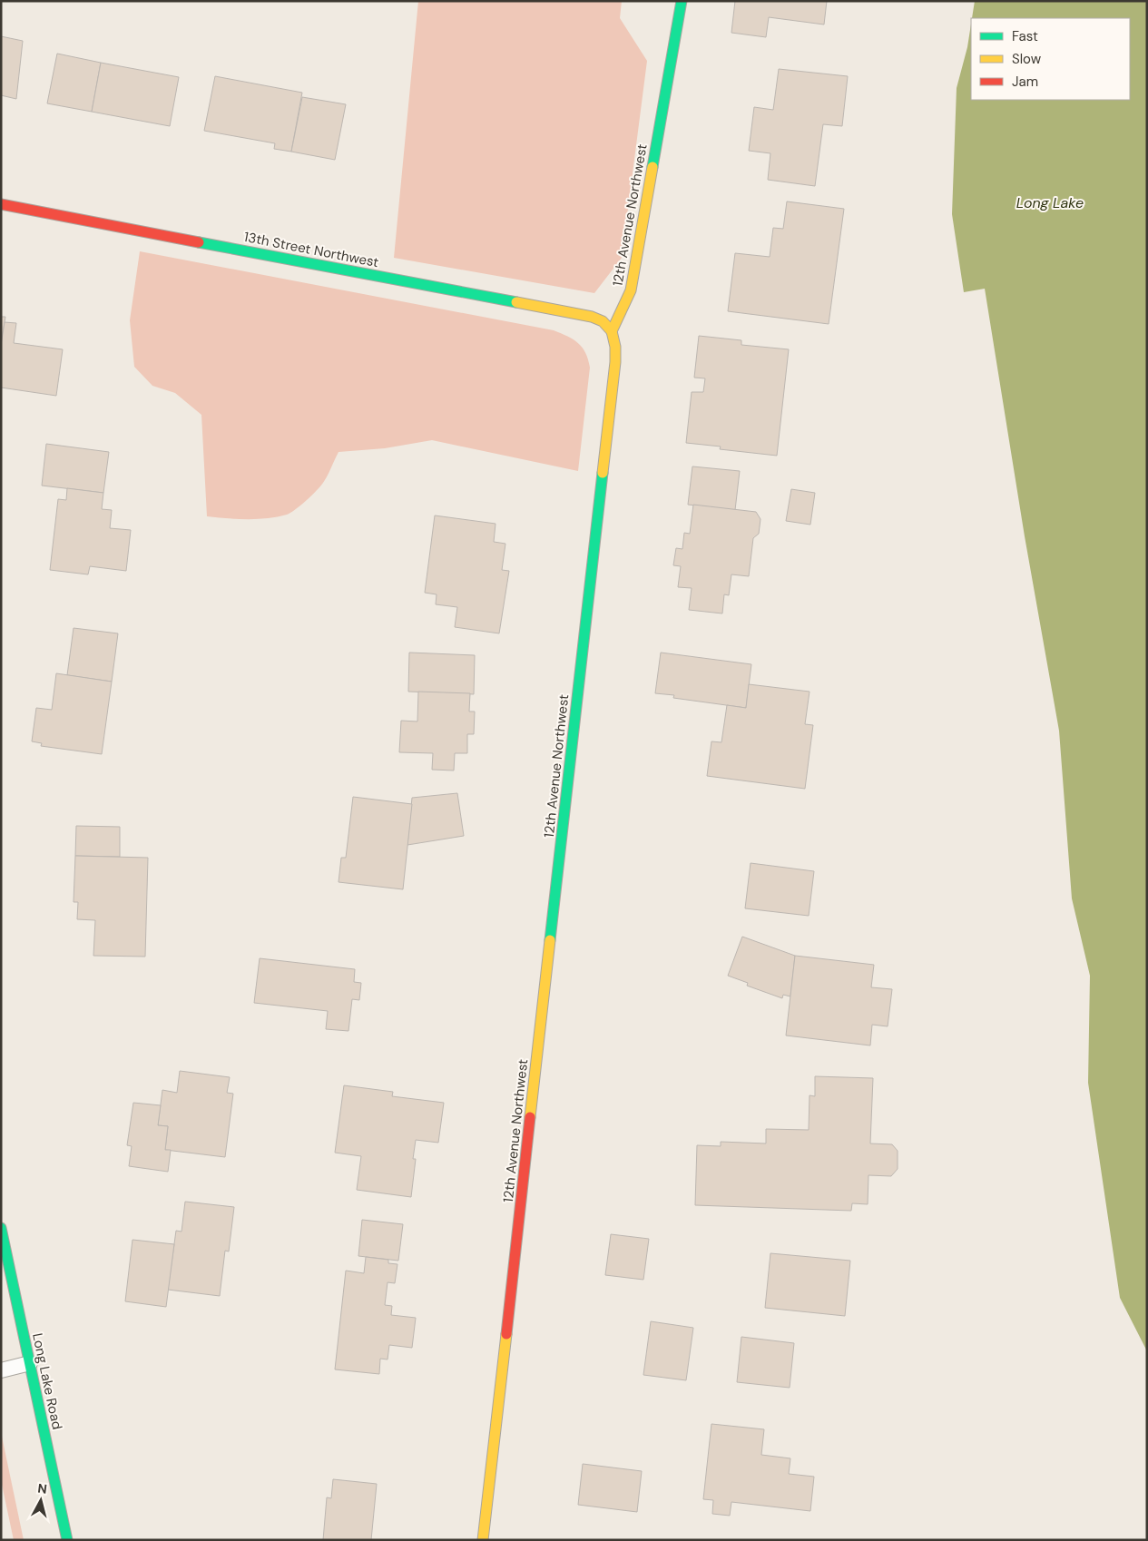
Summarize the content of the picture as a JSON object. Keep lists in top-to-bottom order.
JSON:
{
  "streets": {
    "street": ["12th Avenue Northwest", "13th Street Northwest", "Long Lake Road"]
  },
  "crossings": [
    ["12th Avenue Northwest", "13th Street Northwest"]
  ],
  "water": ["Long Lake"],
  "legend": ["Fast", "Slow", "Jam"],
  "north": "top"
}
